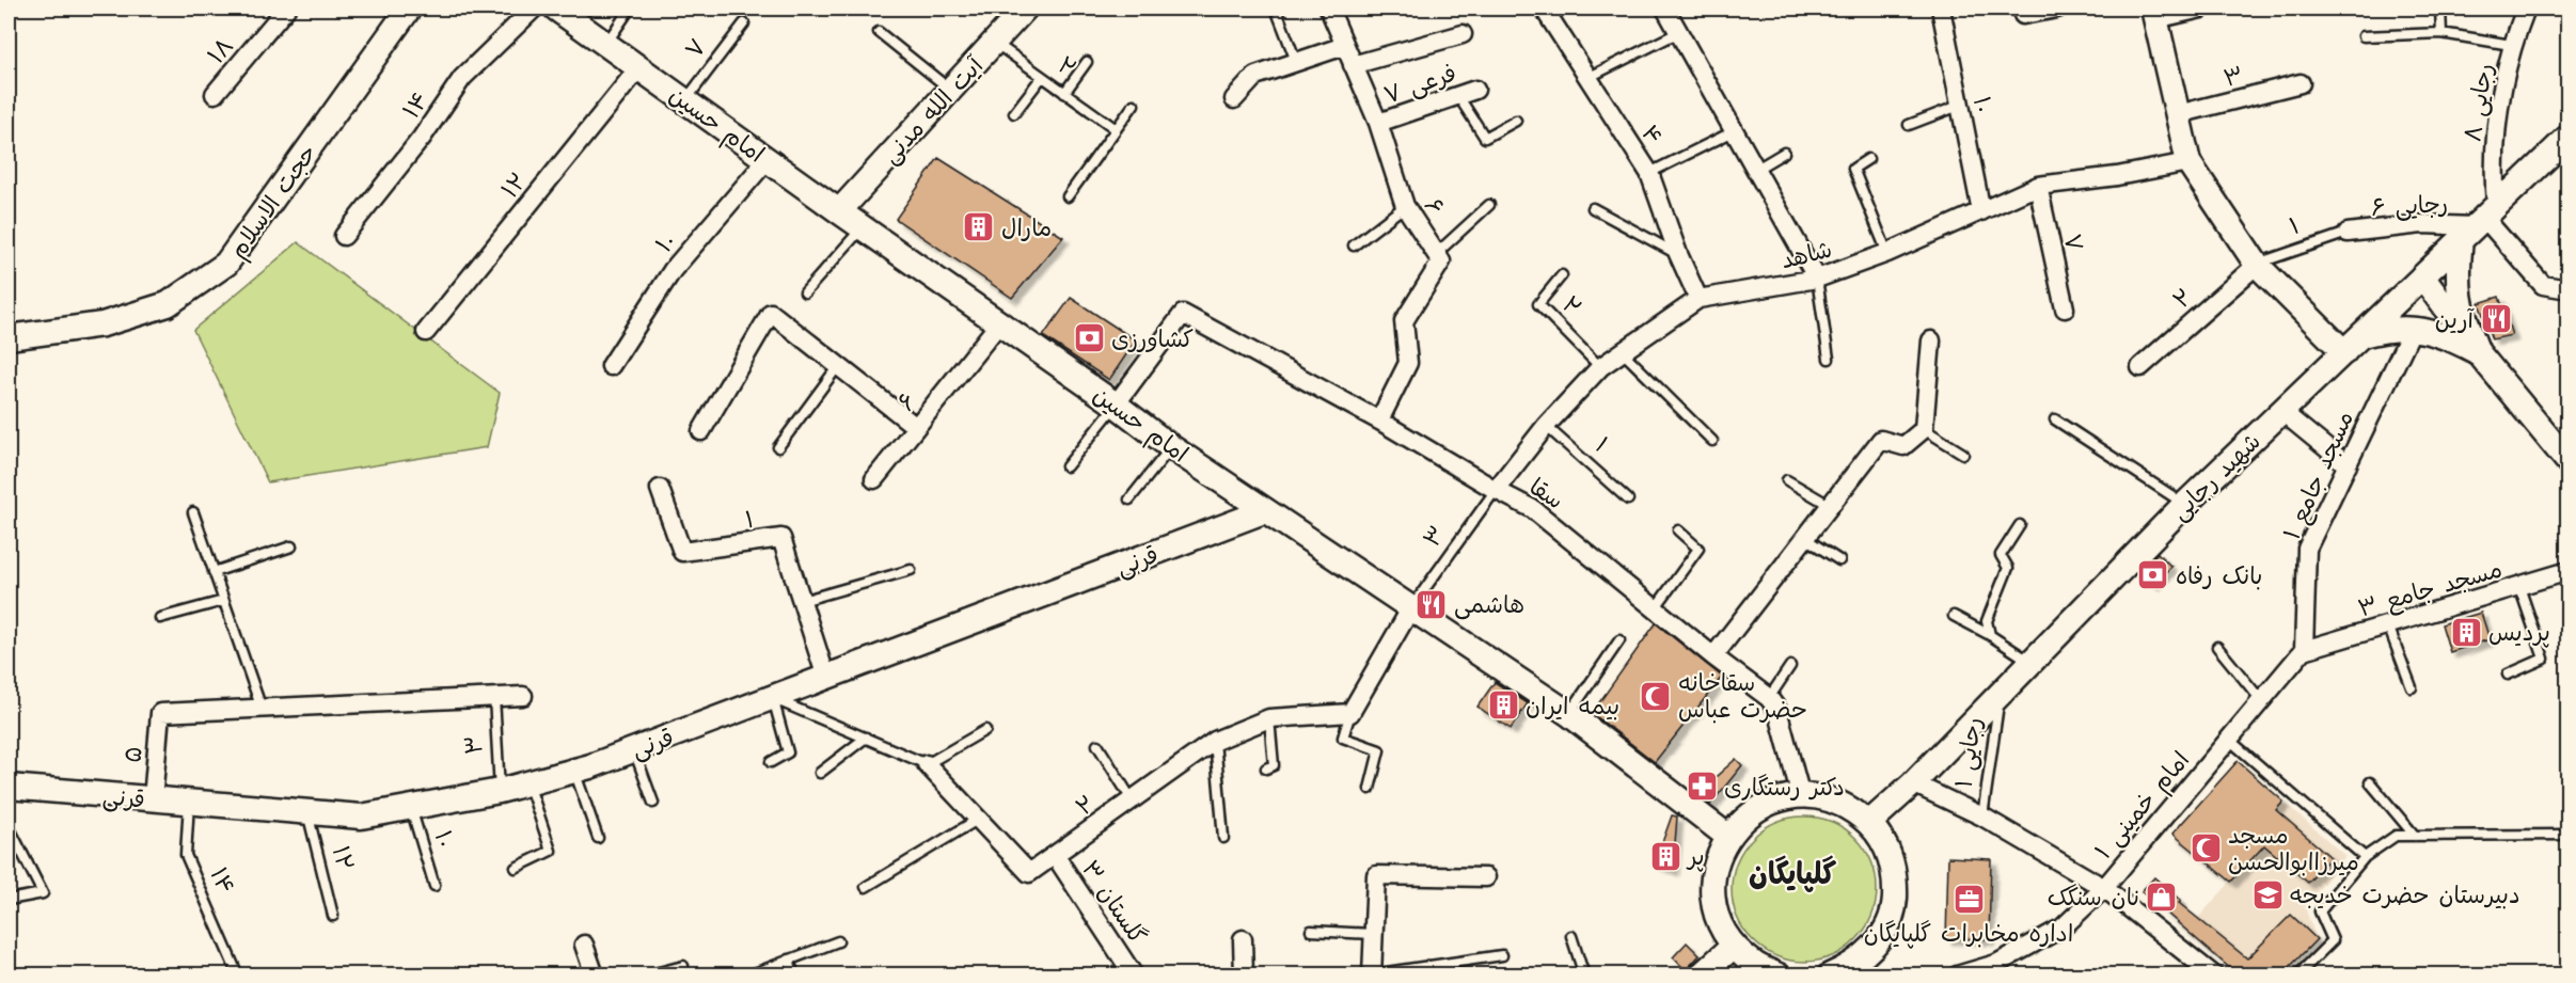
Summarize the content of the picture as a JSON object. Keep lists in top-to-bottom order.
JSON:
{
  "streets": {
    "main road": [
      "آیت الله مدنی",
      "امام حسین",
      "حجت الاسلام",
      "شهید رجایی",
      "قرنی"
    ],
    "street": [
      "۷",
      "۱۸",
      "۲",
      "۳",
      "فرعی ۷",
      "رجایی ۸",
      "۱۴",
      "۱۰",
      "۴",
      "۱۲",
      "رجایی ۶",
      "۶",
      "۱",
      "شاهد",
      "مسجد جامع ۱",
      "سقا",
      "مسجد جامع ۳",
      "رجایی ۱",
      "۵",
      "امام خمینی ۱",
      "گلستان ۳"
    ]
  },
  "crossings": [
    ["۷", "امام حسین"],
    ["۷", "شاهد"],
    ["۲", "آیت الله مدنی"],
    ["۲", "۱"],
    ["۲", "شاهد"],
    ["۲", "قرنی"],
    ["۲", "گلستان ۳"],
    ["۳", "امام حسین"],
    ["۳", "شاهد"],
    ["۳", "سقا"],
    ["۳", "قرنی"],
    ["فرعی ۷", "۶"],
    ["رجایی ۸", "رجایی ۶"],
    ["رجایی ۸", "شهید رجایی"],
    ["۱۴", "قرنی"],
    ["۱۰", "امام حسین"],
    ["۱۰", "شاهد"],
    ["۱۰", "قرنی"],
    ["آیت الله مدنی", "امام حسین"],
    ["امام حسین", "۱۲"],
    ["امام حسین", "۶"],
    ["امام حسین", "سقا"],
    ["امام حسین", "قرنی"],
    ["۴", "شاهد"],
    ["۱۲", "قرنی"],
    ["رجایی ۶", "۱"],
    ["رجایی ۶", "شهید رجایی"],
    ["۶", "سقا"],
    ["۱", "شاهد"],
    ["۱", "قرنی"],
    ["شاهد", "سقا"],
    ["مسجد جامع ۱", "مسجد جامع ۳"],
    ["مسجد جامع ۱", "امام خمینی ۱"],
    ["شهید رجایی", "رجایی ۱"],
    ["قرنی", "۵"],
    ["مسجد جامع ۳", "امام خمینی ۱"],
    ["رجایی ۱", "امام خمینی ۱"]
  ],
  "districts": ["گلپایگان"],
  "places": {
    "building": [
      "مارال",
      "پردیس",
      "بیمه ایران",
      "پر"
    ],
    "restaurant": ["آرین", "هاشمی"],
    "bank": ["کشاورزی", "بانک رفاه"],
    "mosque": ["سقاخانه حضرت عباس", "مسجد میرزاابوالحسن"],
    "pharmacy": ["دکتر رستگاری"],
    "school or university": ["دبیرستان حضرت خدیجه"],
    "shop": ["نان سنگک"],
    "office": ["اداره مخابرات گلپایگان"]
  }
}
